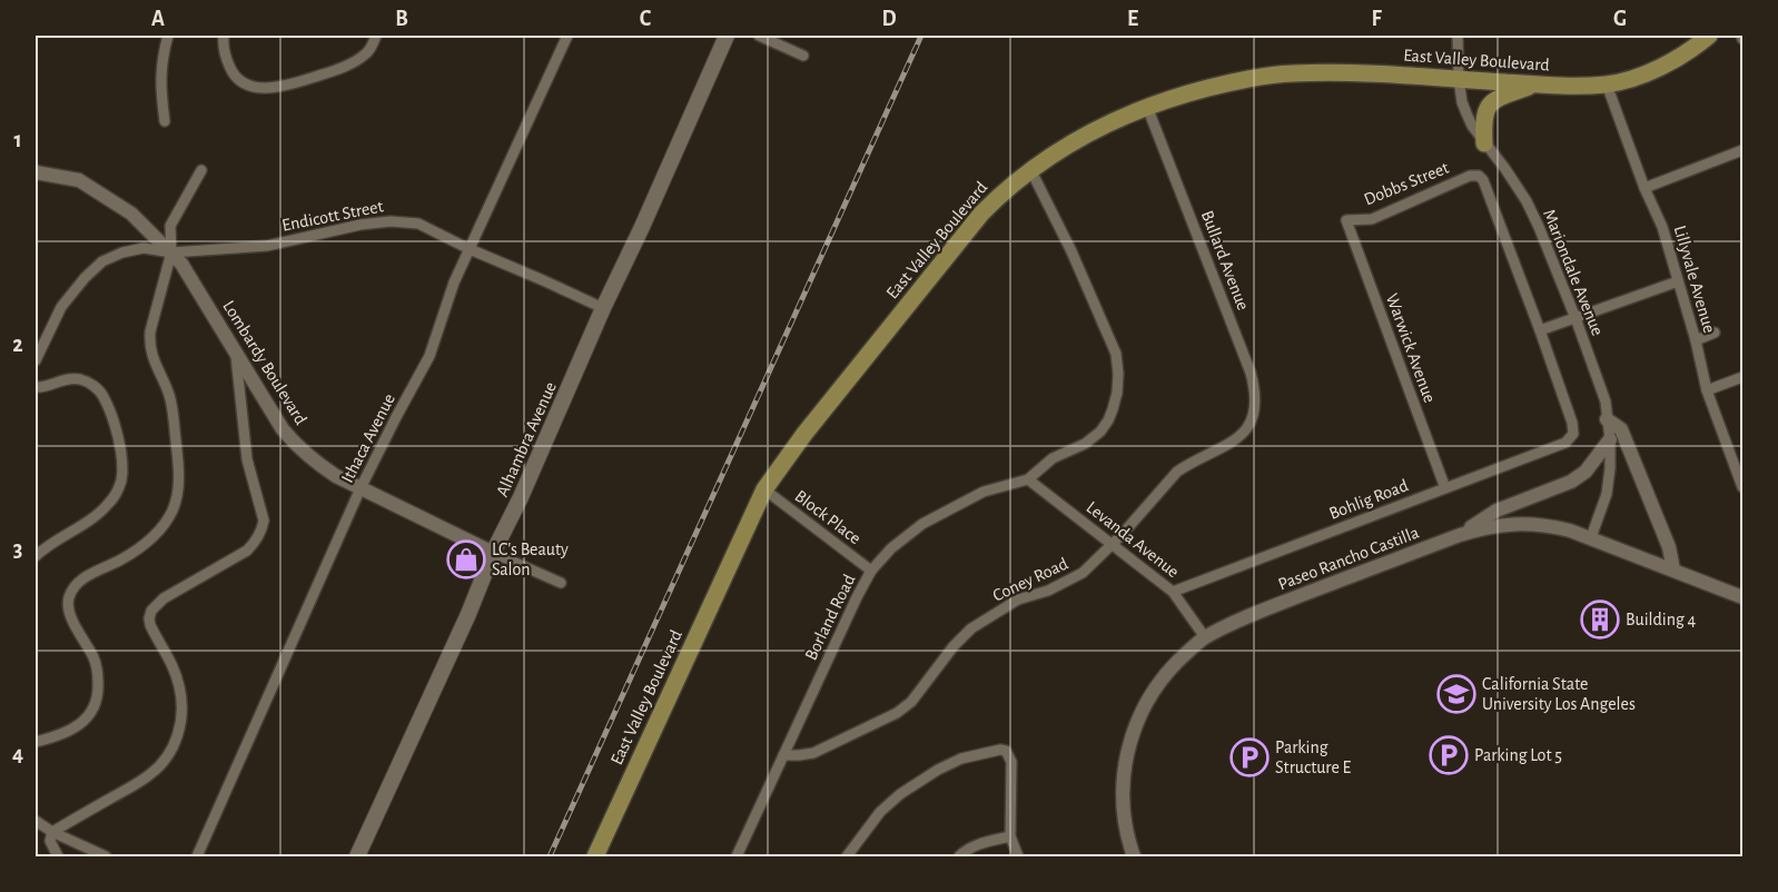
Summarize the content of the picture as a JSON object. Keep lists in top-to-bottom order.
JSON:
{
  "streets": {
    "main road": ["East Valley Boulevard", "Alhambra Avenue"],
    "street": [
      "Dobbs Street",
      "Endicott Street",
      "Bullard Avenue",
      "Mariondale Avenue",
      "Lillyvale Avenue",
      "Warwick Avenue",
      "Lombardy Boulevard",
      "Ithaca Avenue",
      "Bohlig Road",
      "Block Place",
      "Levanda Avenue",
      "Paseo Rancho Castilla",
      "Coney Road",
      "Borland Road"
    ]
  },
  "crossings": [
    ["East Valley Boulevard", "Bullard Avenue"],
    ["East Valley Boulevard", "Mariondale Avenue"],
    ["East Valley Boulevard", "Lillyvale Avenue"],
    ["East Valley Boulevard", "Block Place"],
    ["East Valley Boulevard", "Borland Road"],
    ["Dobbs Street", "Warwick Avenue"],
    ["Dobbs Street", "Bohlig Road"],
    ["Endicott Street", "Lombardy Boulevard"],
    ["Endicott Street", "Ithaca Avenue"],
    ["Endicott Street", "Alhambra Avenue"],
    ["Bullard Avenue", "Coney Road"],
    ["Mariondale Avenue", "Paseo Rancho Castilla"],
    ["Warwick Avenue", "Bohlig Road"],
    ["Lombardy Boulevard", "Ithaca Avenue"],
    ["Lombardy Boulevard", "Alhambra Avenue"],
    ["Bohlig Road", "Levanda Avenue"],
    ["Block Place", "Borland Road"],
    ["Levanda Avenue", "Paseo Rancho Castilla"],
    ["Levanda Avenue", "Coney Road"],
    ["Levanda Avenue", "Borland Road"],
    ["Coney Road", "Borland Road"]
  ],
  "places": {
    "shop": ["LC's Beauty Salon"],
    "building": ["Building 4"],
    "school or university": ["California State University Los Angeles"],
    "parking": ["Parking Lot 5", "Parking Structure E"]
  },
  "grid": {
    "columns": [
      "A",
      "B",
      "C",
      "D",
      "E",
      "F",
      "G"
    ],
    "rows": [
      "1",
      "2",
      "3",
      "4"
    ]
  }
}
